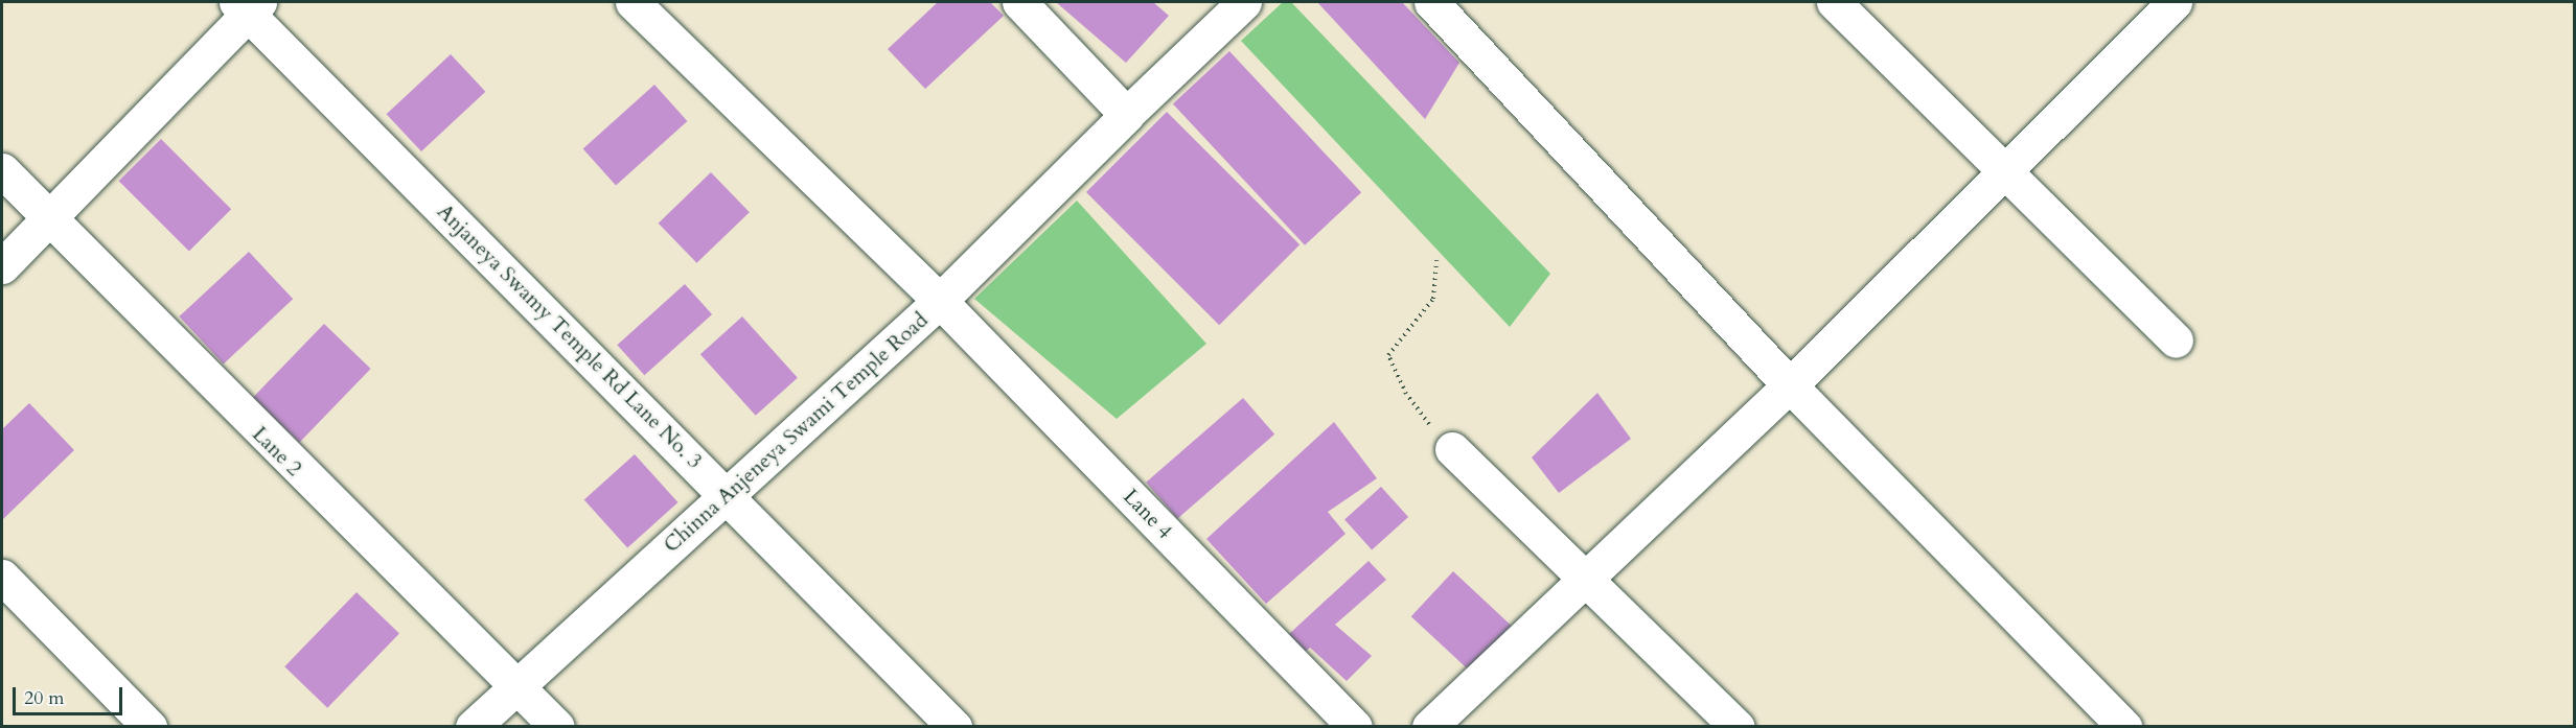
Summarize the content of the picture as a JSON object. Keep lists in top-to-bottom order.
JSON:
{
  "streets": {
    "street": [
      "Anjaneya Swamy Temple Rd Lane No. 3",
      "Chinna Anjeneya Swami Temple Road",
      "Lane 2",
      "Lane 4"
    ]
  },
  "crossings": [
    ["Anjaneya Swamy Temple Rd Lane No. 3", "Chinna Anjeneya Swami Temple Road"],
    ["Chinna Anjeneya Swami Temple Road", "Lane 2"],
    ["Chinna Anjeneya Swami Temple Road", "Lane 4"]
  ],
  "scale_bar": "20 m"
}
